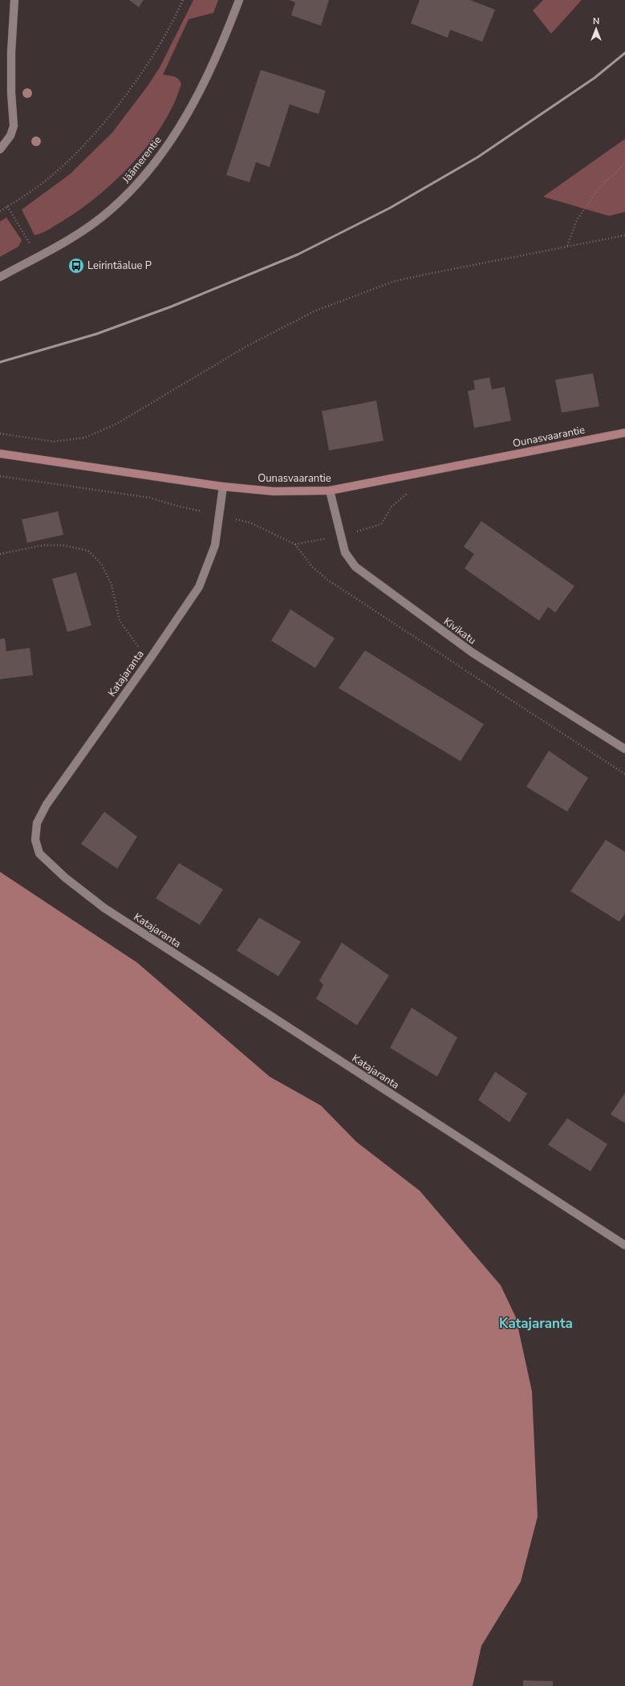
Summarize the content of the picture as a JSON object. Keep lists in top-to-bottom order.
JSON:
{
  "streets": {
    "street": [
      "Jäämerentie",
      "Ounasvaarantie",
      "Kivikatu",
      "Katajaranta"
    ]
  },
  "crossings": [
    ["Ounasvaarantie", "Kivikatu"],
    ["Ounasvaarantie", "Katajaranta"]
  ],
  "districts": ["Katajaranta"],
  "places": {
    "bus stop": ["Leirintäalue P"]
  },
  "north": "top"
}
